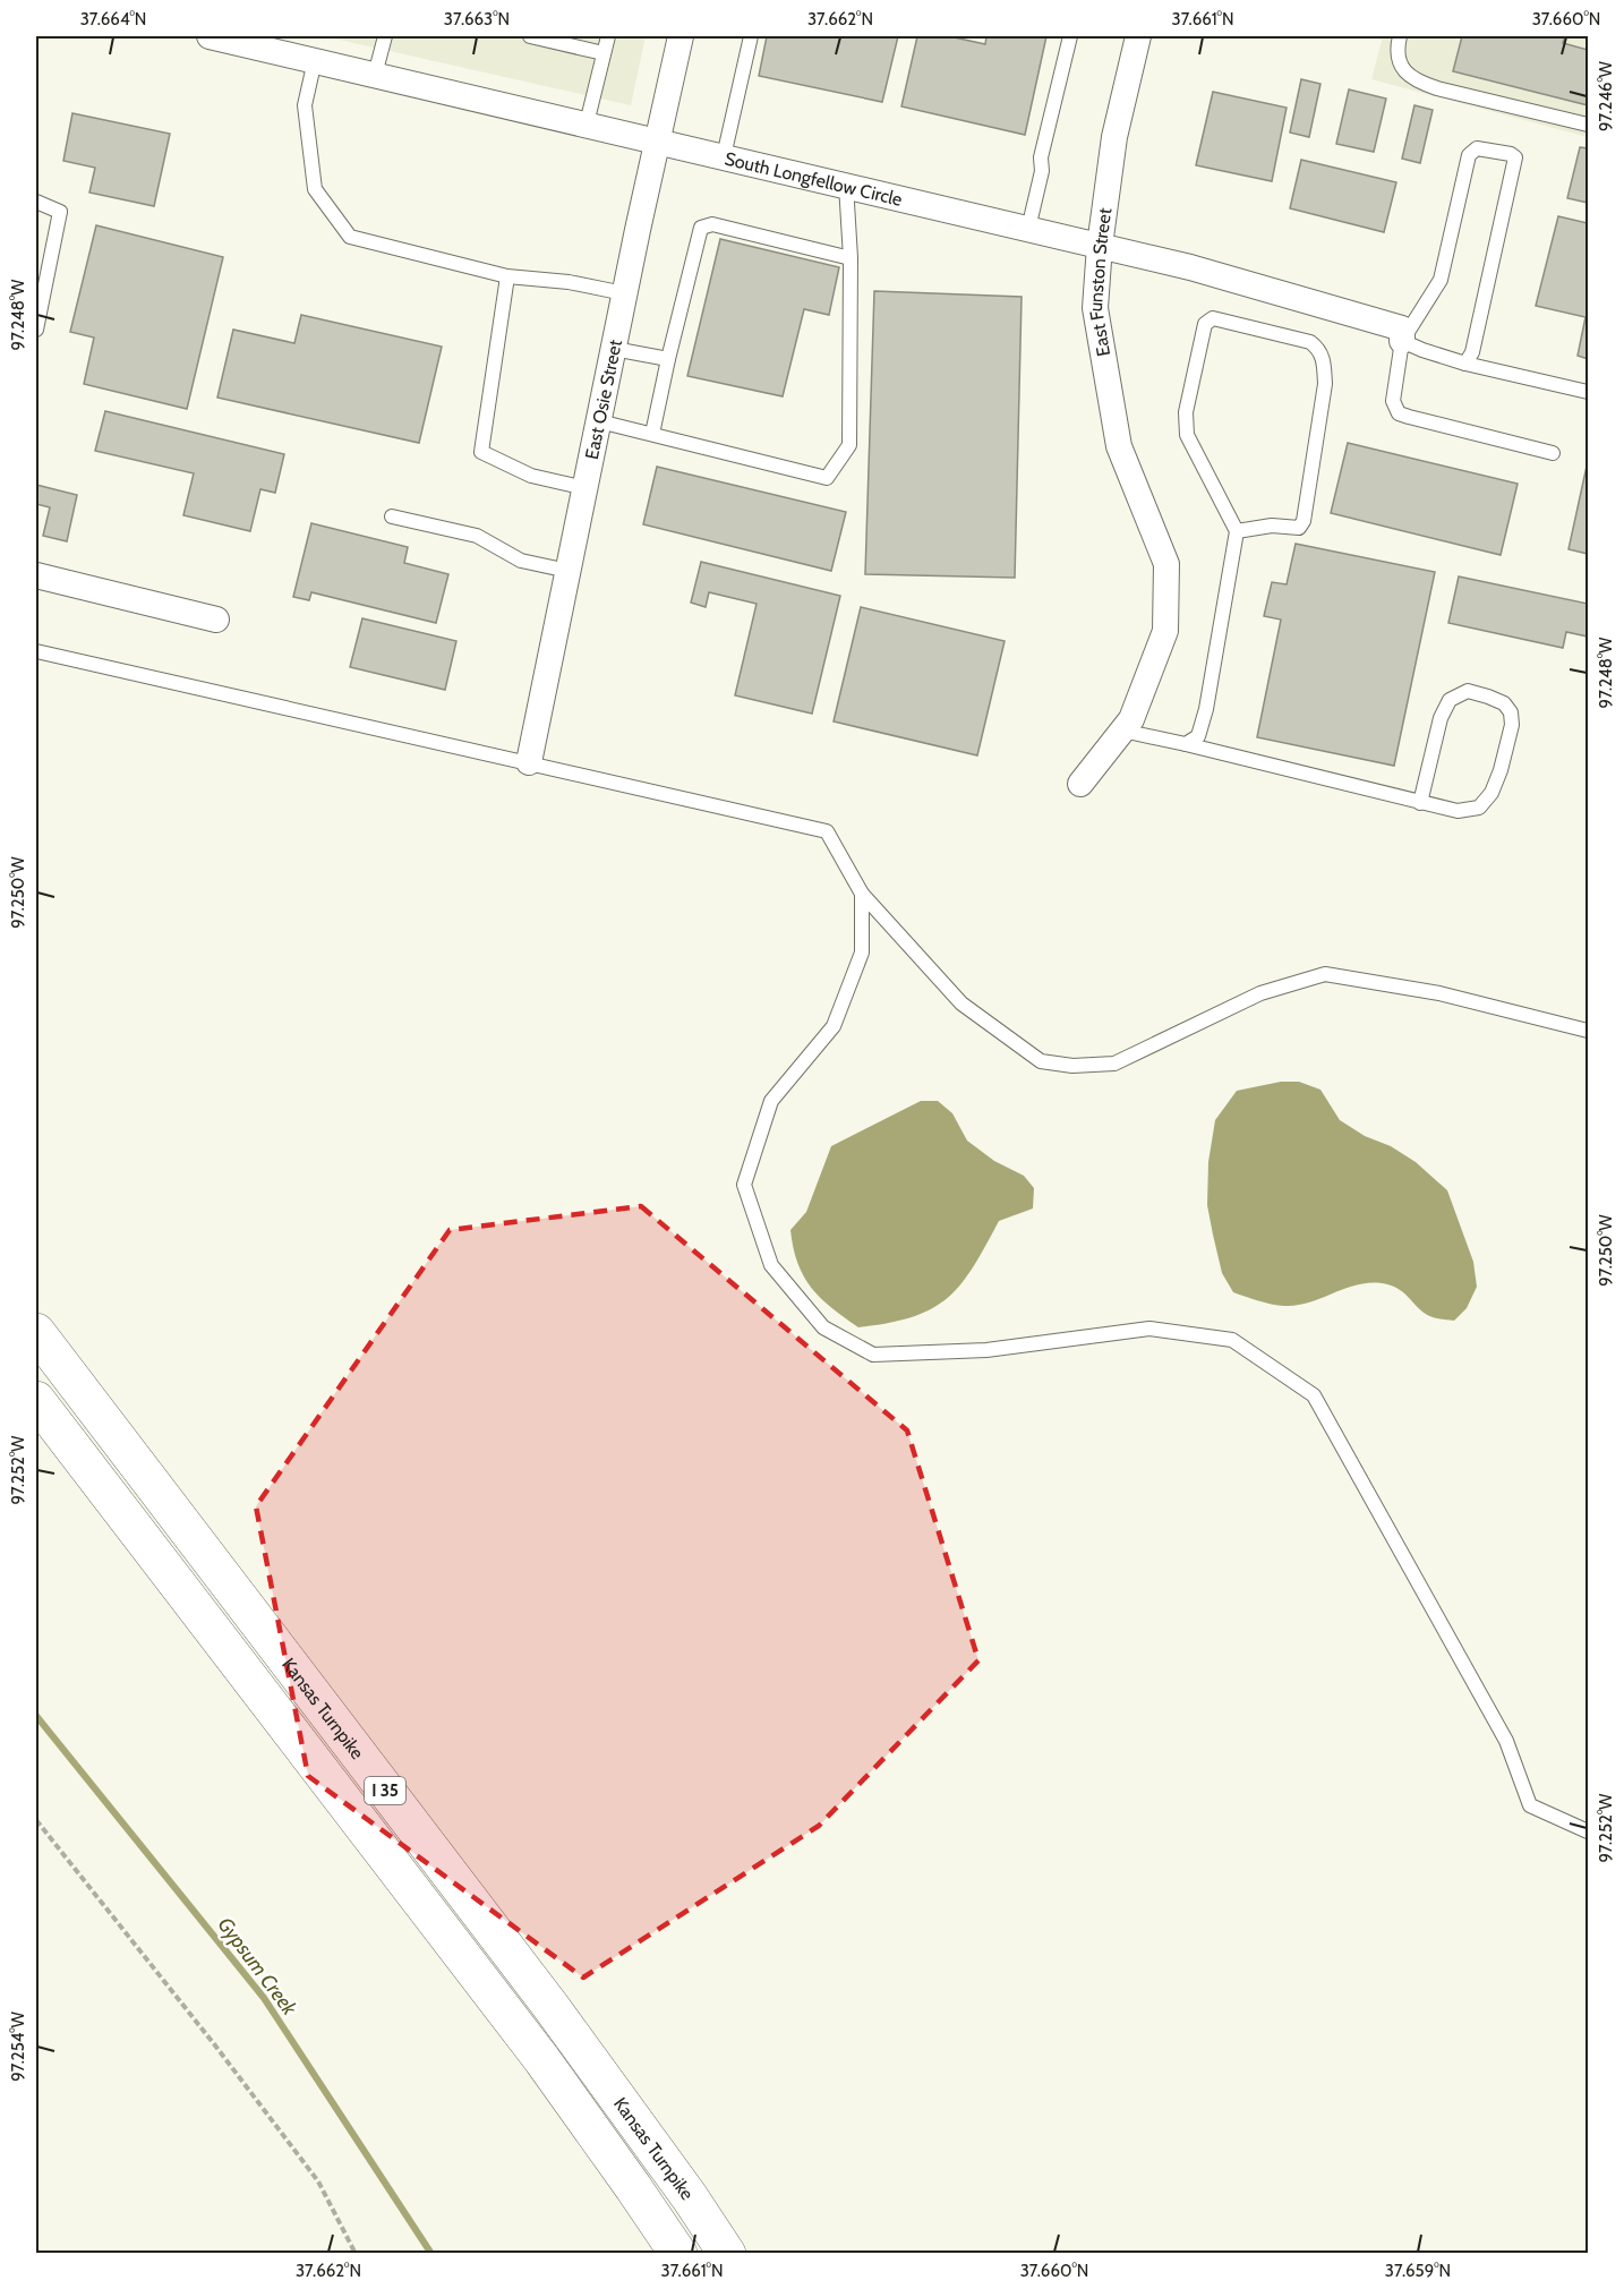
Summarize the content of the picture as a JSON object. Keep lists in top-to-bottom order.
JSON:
{
  "streets": {
    "highway": ["Kansas Turnpike", "I 35"],
    "street": ["South Longfellow Circle", "East Funston Street", "East Osie Street"]
  },
  "crossings": [
    ["South Longfellow Circle", "East Funston Street"],
    ["South Longfellow Circle", "East Osie Street"]
  ],
  "water": ["Gypsum Creek"],
  "coordinates": [
    "37.664°N",
    "37.663°N",
    "37.662°N",
    "37.661°N",
    "37.660°N",
    "97.246°W",
    "97.248°W",
    "97.250°W",
    "97.252°W",
    "97.254°W",
    "37.659°N"
  ]
}
